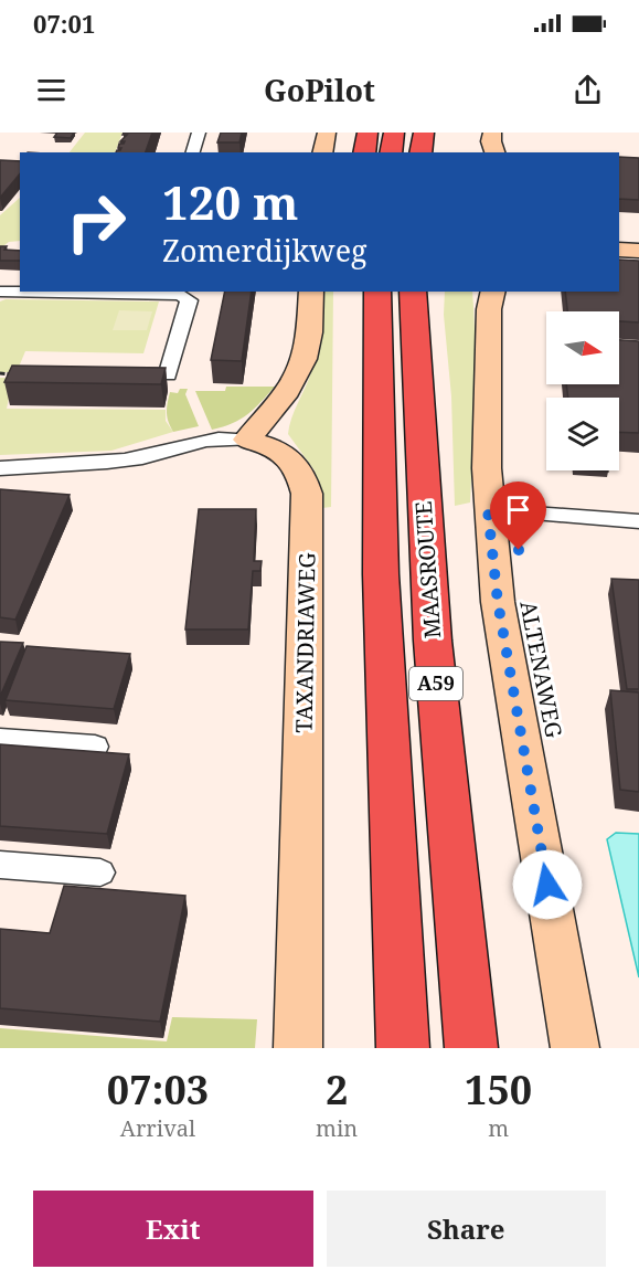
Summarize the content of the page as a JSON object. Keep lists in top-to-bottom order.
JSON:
{
  "streets": {
    "highway": ["MAASROUTE", "A59"],
    "main road": ["TAXANDRIAWEG", "ALTENAWEG"]
  },
  "crossings": [
    ["MAASROUTE", "A59"]
  ],
  "north": "right",
  "page": {
    "status": "07:01",
    "header": "GoPilot",
    "turn": ["120 m", "Zomerdijkweg"],
    "eta": [
      "07:03",
      "Arrival",
      "2",
      "min",
      "150",
      "m"
    ],
    "buttons": ["Exit", "Share"]
  }
}
